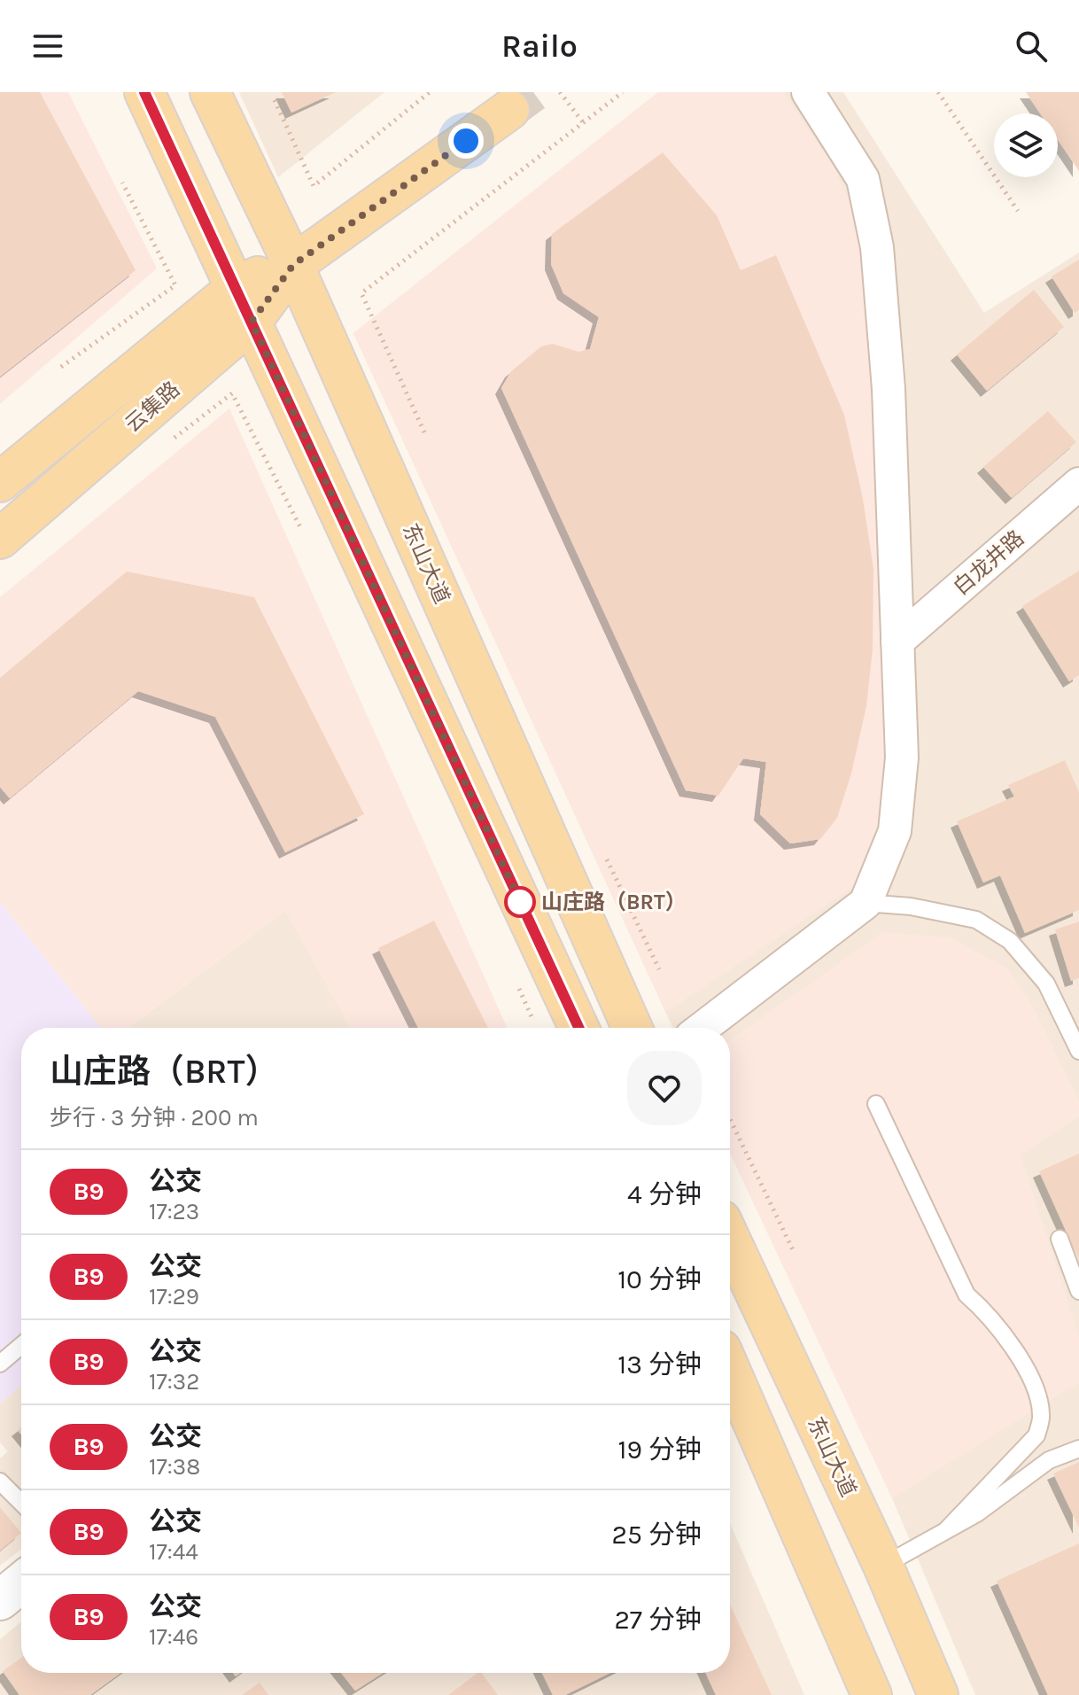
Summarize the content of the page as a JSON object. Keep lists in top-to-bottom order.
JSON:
{
  "streets": {
    "main road": ["云集路", "东山大道"],
    "street": ["白龙井路"]
  },
  "crossings": [
    ["云集路", "东山大道"]
  ],
  "places": ["山庄路（BRT）"],
  "lines": ["bus line B9"],
  "page": {
    "header": "Railo",
    "heading": ["山庄路（BRT）", "步行 · 3 分钟 · 200 m"],
    "list": [
      {
        "mark": "B9",
        "name": "公交",
        "note": "17:23",
        "value": "4 分钟"
      },
      {
        "mark": "B9",
        "name": "公交",
        "note": "17:29",
        "value": "10 分钟"
      },
      {
        "mark": "B9",
        "name": "公交",
        "note": "17:32",
        "value": "13 分钟"
      },
      {
        "mark": "B9",
        "name": "公交",
        "note": "17:38",
        "value": "19 分钟"
      },
      {
        "mark": "B9",
        "name": "公交",
        "note": "17:44",
        "value": "25 分钟"
      },
      {
        "mark": "B9",
        "name": "公交",
        "note": "17:46",
        "value": "27 分钟"
      }
    ]
  }
}
